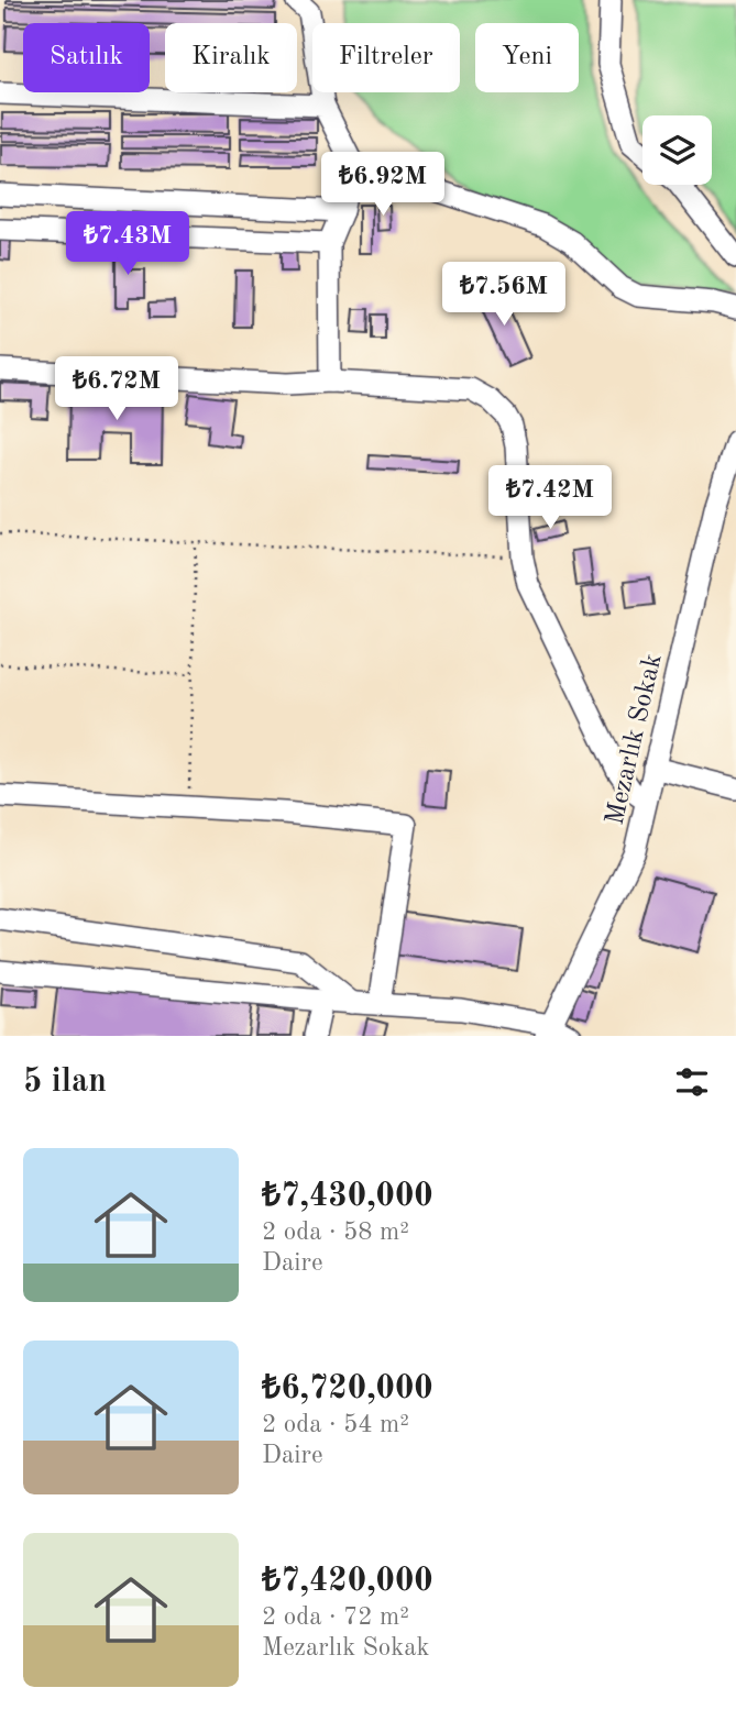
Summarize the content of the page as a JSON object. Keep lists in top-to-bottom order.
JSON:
{
  "streets": {
    "street": ["Mezarlık Sokak"]
  },
  "page": {
    "chip": [
      "Satılık",
      "Kiralık",
      "Filtreler",
      "Yeni"
    ],
    "price": [
      "₺6.92M",
      "₺7.43M",
      "₺7.56M",
      "₺6.72M",
      "₺7.42M"
    ],
    "heading": "5 ilan",
    "list": [
      {
        "name": "₺7,430,000",
        "note": "2 oda · 58 m² · Daire"
      },
      {
        "name": "₺6,720,000",
        "note": "2 oda · 54 m² · Daire"
      },
      {
        "name": "₺7,420,000",
        "note": "2 oda · 72 m² · Mezarlık Sokak"
      }
    ]
  }
}
